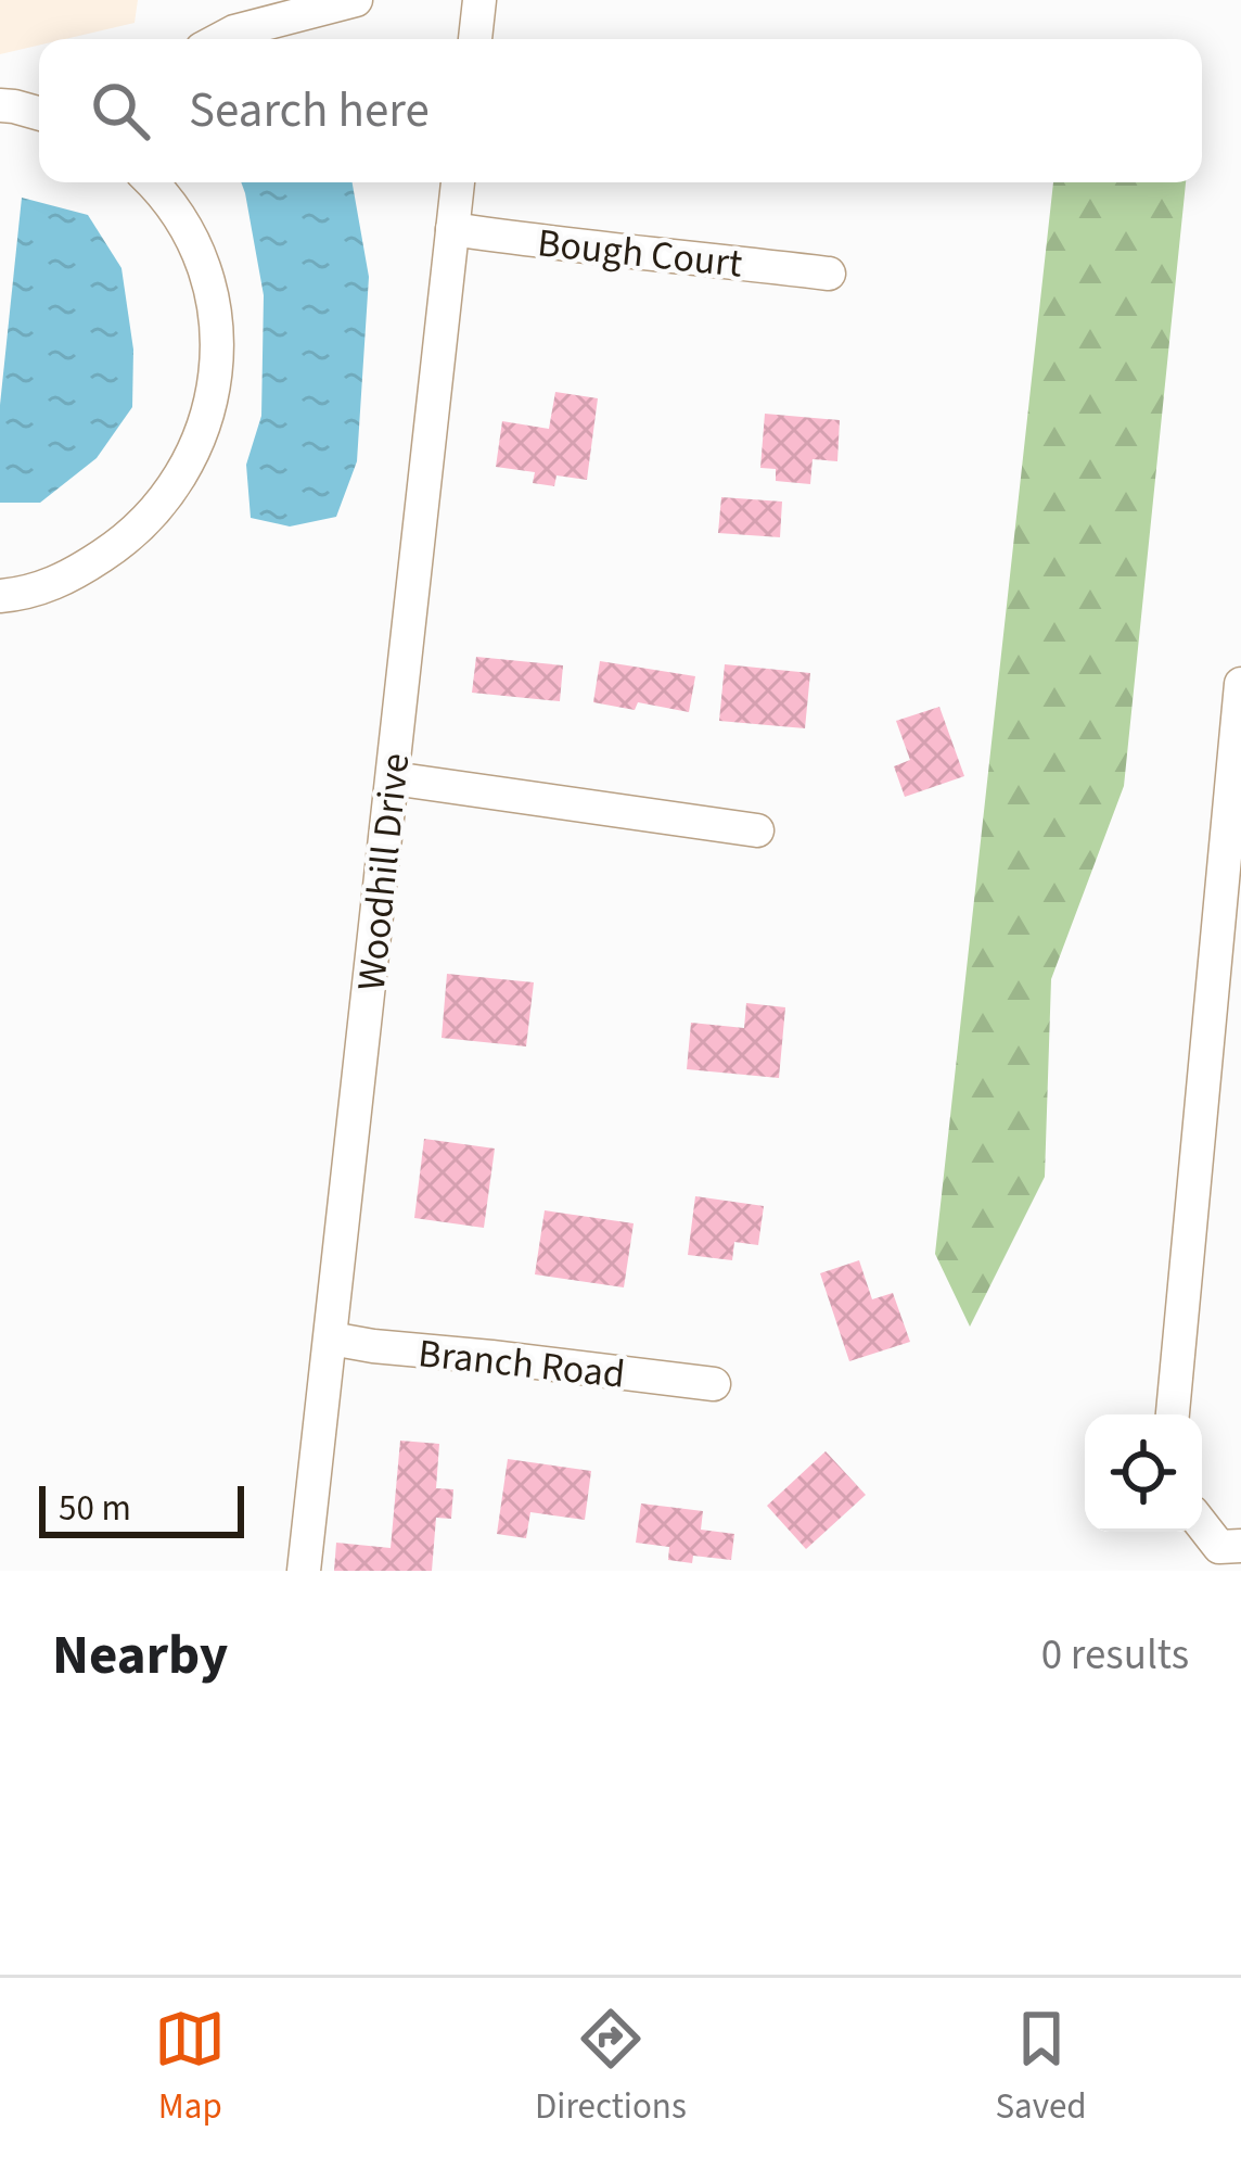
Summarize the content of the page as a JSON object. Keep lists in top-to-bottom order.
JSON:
{
  "streets": {
    "street": ["Bough Court", "Woodhill Drive", "Branch Road"]
  },
  "crossings": [
    ["Bough Court", "Woodhill Drive"],
    ["Woodhill Drive", "Branch Road"]
  ],
  "scale_bar": "50 m",
  "page": {
    "search": "Search here",
    "scale": "50 m",
    "heading": ["Nearby", "0 results"],
    "nav": ["Map", "Directions", "Saved"]
  }
}
